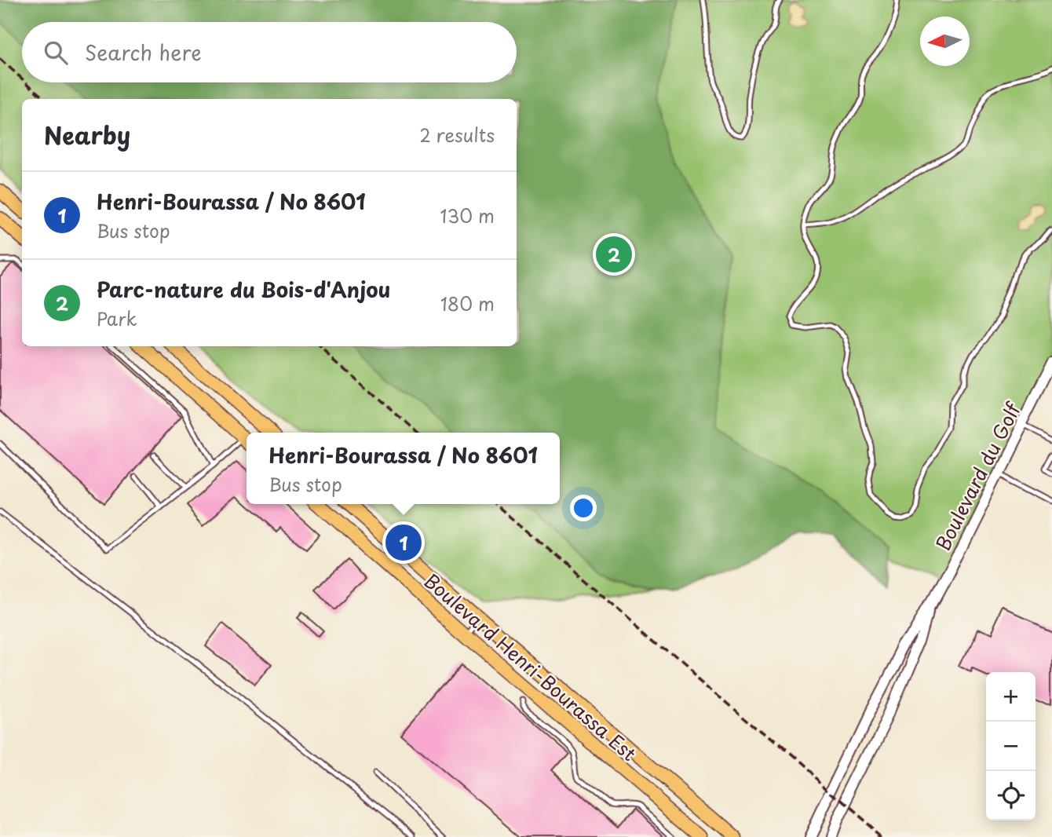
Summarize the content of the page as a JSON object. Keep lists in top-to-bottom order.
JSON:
{
  "streets": {
    "main road": ["Boulevard Henri-Bourassa Est"],
    "street": ["Boulevard du Golf"]
  },
  "north": "left",
  "page": {
    "search": "Search here",
    "heading": ["Nearby", "2 results"],
    "list": [
      {
        "mark": "1",
        "name": "Henri-Bourassa / No 8601",
        "note": "Bus stop",
        "value": "130 m"
      },
      {
        "mark": "2",
        "name": "Parc-nature du Bois-d'Anjou",
        "note": "Park",
        "value": "180 m"
      }
    ],
    "pins": ["2", "1"],
    "popup": ["Henri-Bourassa / No 8601", "Bus stop"],
    "map_buttons": ["+", "−"]
  }
}
